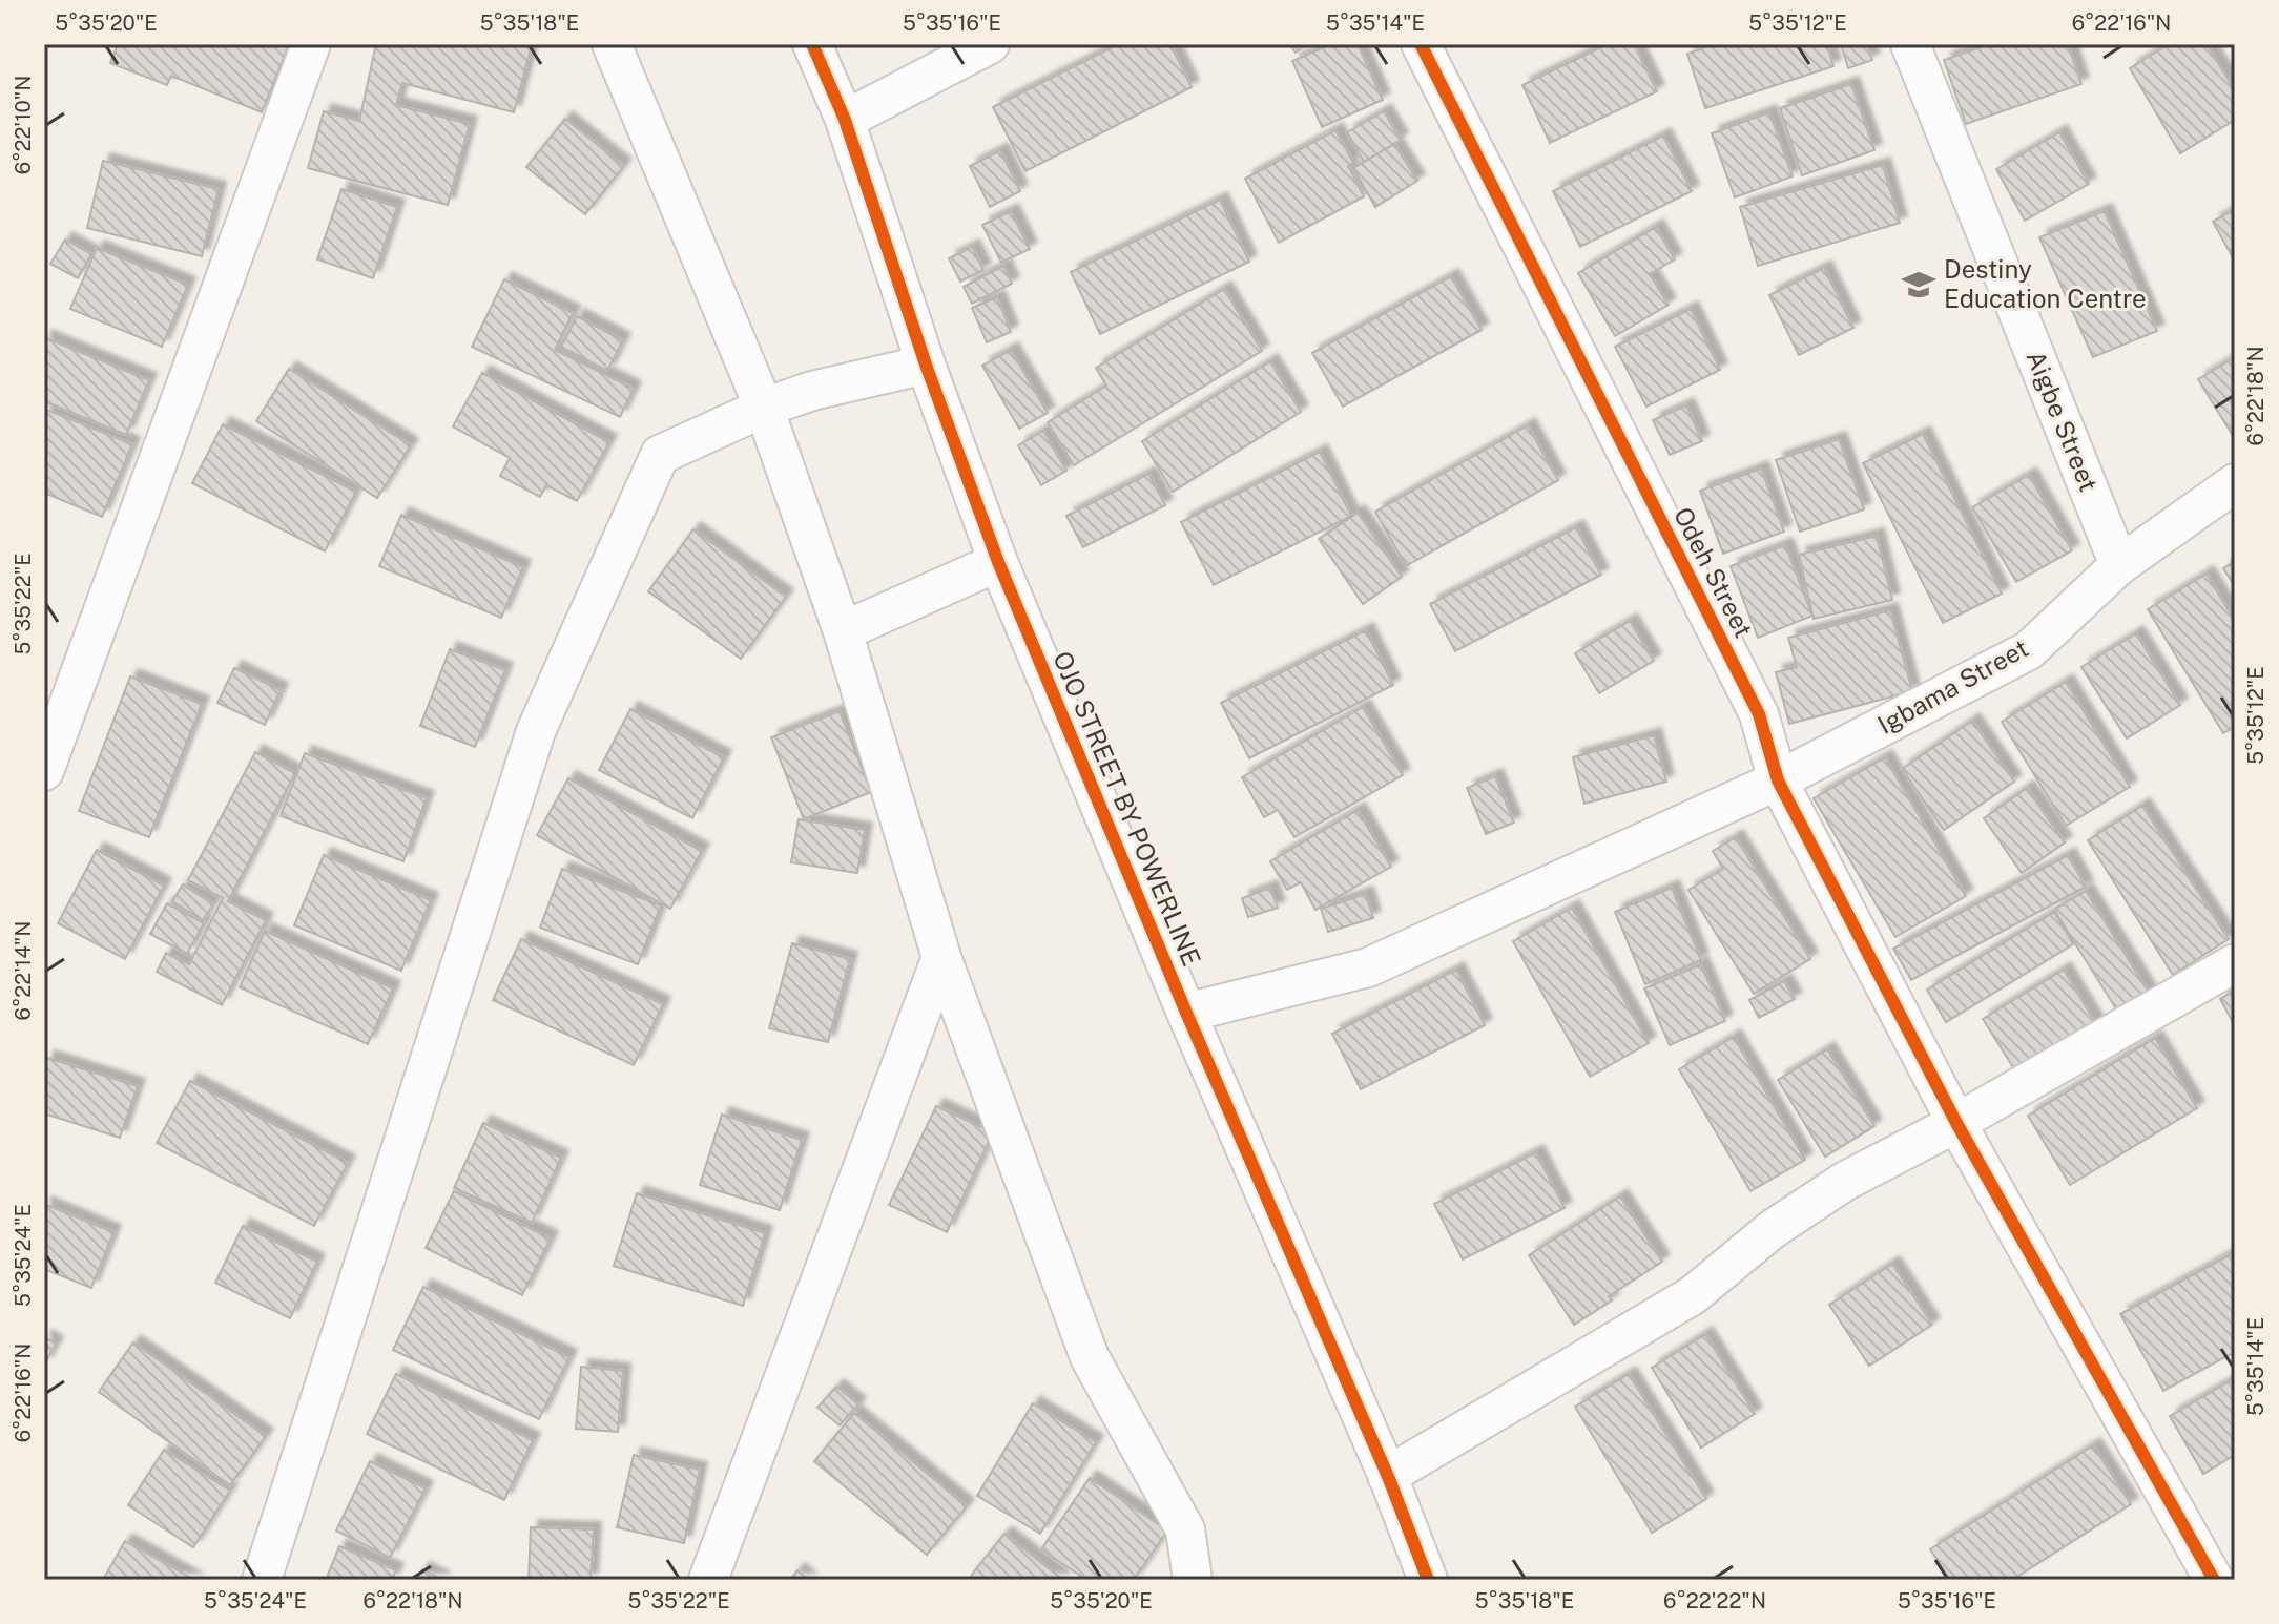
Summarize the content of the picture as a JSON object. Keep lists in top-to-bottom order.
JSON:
{
  "streets": {
    "street": [
      "Aigbe Street",
      "Odeh Street",
      "Igbama Street",
      "OJO STREET BY POWERLINE"
    ]
  },
  "crossings": [
    ["Aigbe Street", "Igbama Street"],
    ["Odeh Street", "Igbama Street"],
    ["Igbama Street", "OJO STREET BY POWERLINE"]
  ],
  "places": {
    "school or university": ["Destiny Education Centre"]
  },
  "coordinates": [
    "5°35'20\"E",
    "5°35'18\"E",
    "5°35'16\"E",
    "5°35'14\"E",
    "5°35'12\"E",
    "6°22'16\"N",
    "6°22'10\"N",
    "6°22'18\"N",
    "5°35'22\"E",
    "6°22'14\"N",
    "5°35'24\"E",
    "6°22'22\"N"
  ]
}
